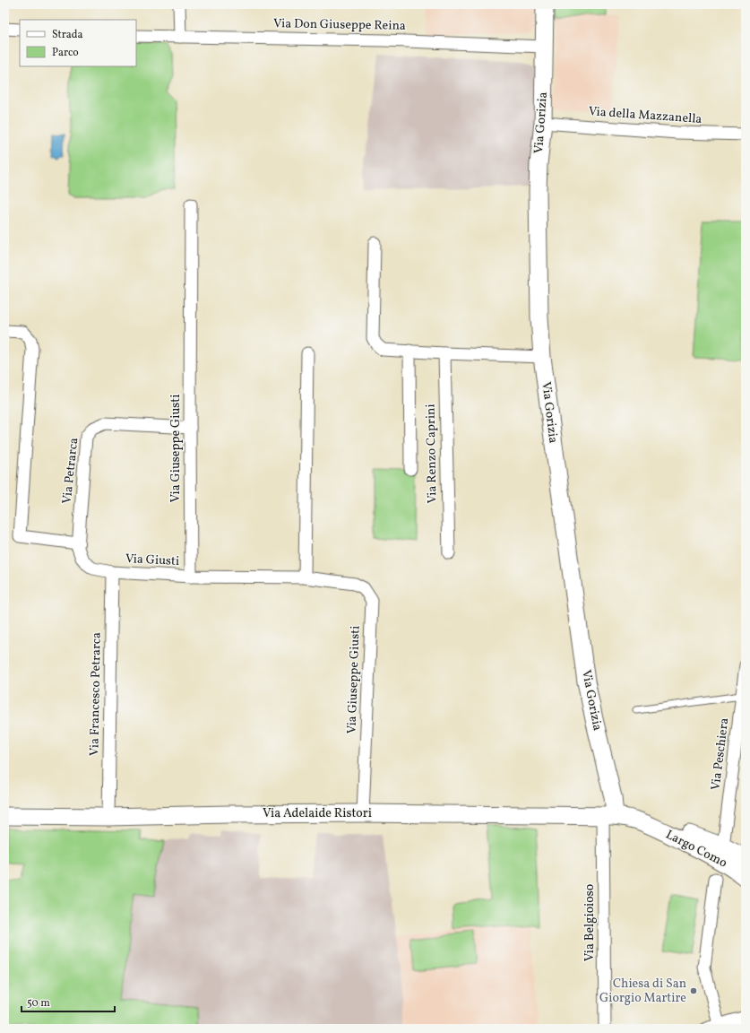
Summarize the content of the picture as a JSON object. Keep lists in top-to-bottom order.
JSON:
{
  "streets": {
    "main road": ["Via Gorizia", "Via Adelaide Ristori", "Largo Como"],
    "street": [
      "Via Don Giuseppe Reina",
      "Via della Mazzanella",
      "Via Giuseppe Giusti",
      "Via Renzo Caprini",
      "Via Petrarca",
      "Via Giusti",
      "Via Francesco Petrarca",
      "Via Peschiera",
      "Via Belgioioso"
    ]
  },
  "crossings": [
    ["Via Don Giuseppe Reina", "Via Gorizia"],
    ["Via della Mazzanella", "Via Gorizia"],
    ["Via Gorizia", "Via Adelaide Ristori"],
    ["Via Gorizia", "Largo Como"],
    ["Via Gorizia", "Via Belgioioso"],
    ["Via Giuseppe Giusti", "Via Petrarca"],
    ["Via Giuseppe Giusti", "Via Giusti"],
    ["Via Giuseppe Giusti", "Via Adelaide Ristori"],
    ["Via Petrarca", "Via Giusti"],
    ["Via Petrarca", "Via Francesco Petrarca"],
    ["Via Giusti", "Via Francesco Petrarca"],
    ["Via Francesco Petrarca", "Via Adelaide Ristori"],
    ["Via Peschiera", "Largo Como"],
    ["Via Adelaide Ristori", "Largo Como"],
    ["Via Adelaide Ristori", "Via Belgioioso"],
    ["Largo Como", "Via Belgioioso"]
  ],
  "places": ["Chiesa di San Giorgio Martire"],
  "legend": ["Strada", "Parco"],
  "scale_bar": "50 m"
}
